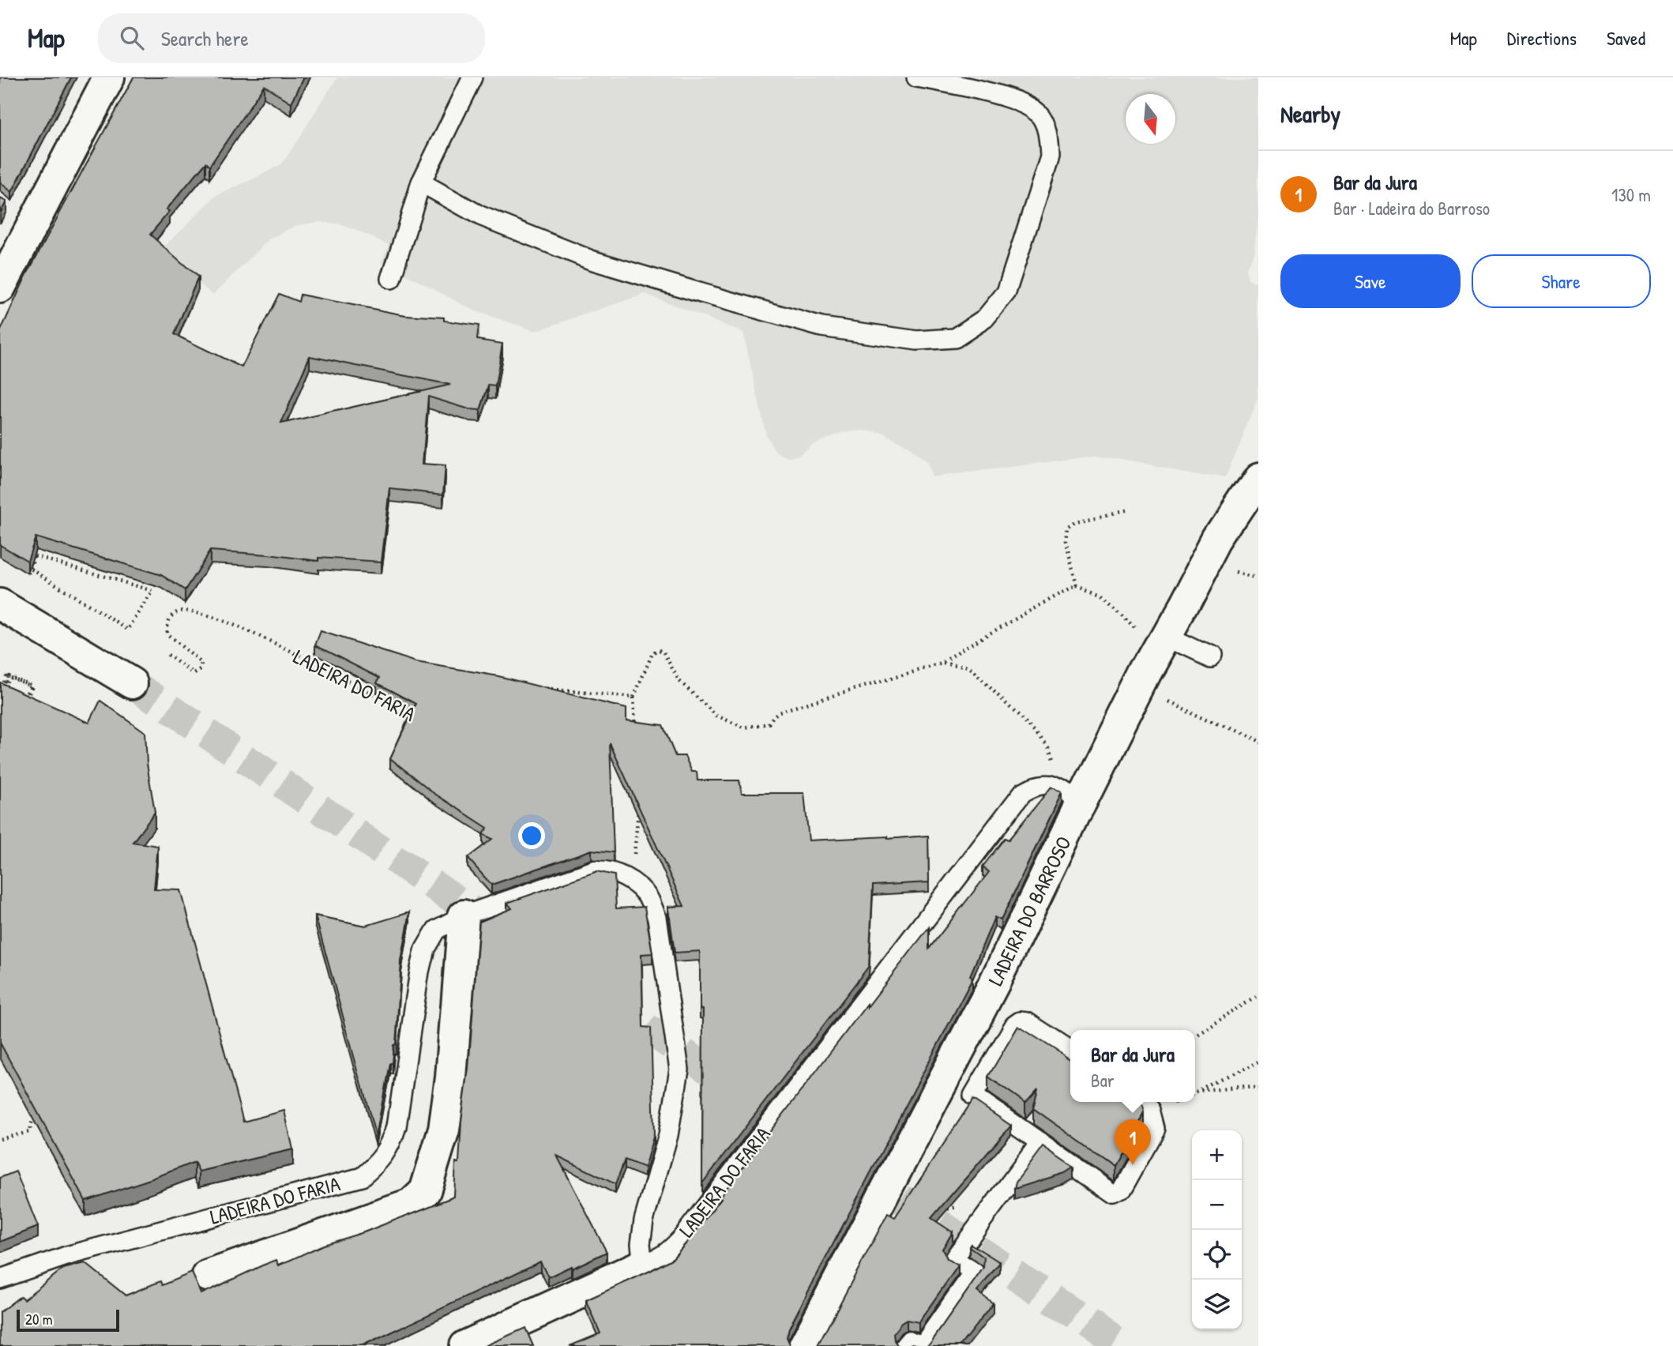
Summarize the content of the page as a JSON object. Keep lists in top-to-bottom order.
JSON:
{
  "streets": {
    "street": ["LADEIRA DO BARROSO"],
    "lane": ["LADEIRA DO FARIA"]
  },
  "crossings": [
    ["LADEIRA DO FARIA", "LADEIRA DO BARROSO"]
  ],
  "scale_bar": "20 m",
  "north": "bottom",
  "page": {
    "header": "Map",
    "search": "Search here",
    "nav": ["Map", "Directions", "Saved"],
    "heading": "Nearby",
    "list": [
      {
        "mark": "1",
        "name": "Bar da Jura",
        "note": "Bar · Ladeira do Barroso",
        "value": "130 m"
      }
    ],
    "buttons": ["Save", "Share"],
    "popup": ["Bar da Jura", "Bar"],
    "pins": "1",
    "map_buttons": ["+", "−"],
    "scale": "20 m"
  }
}
